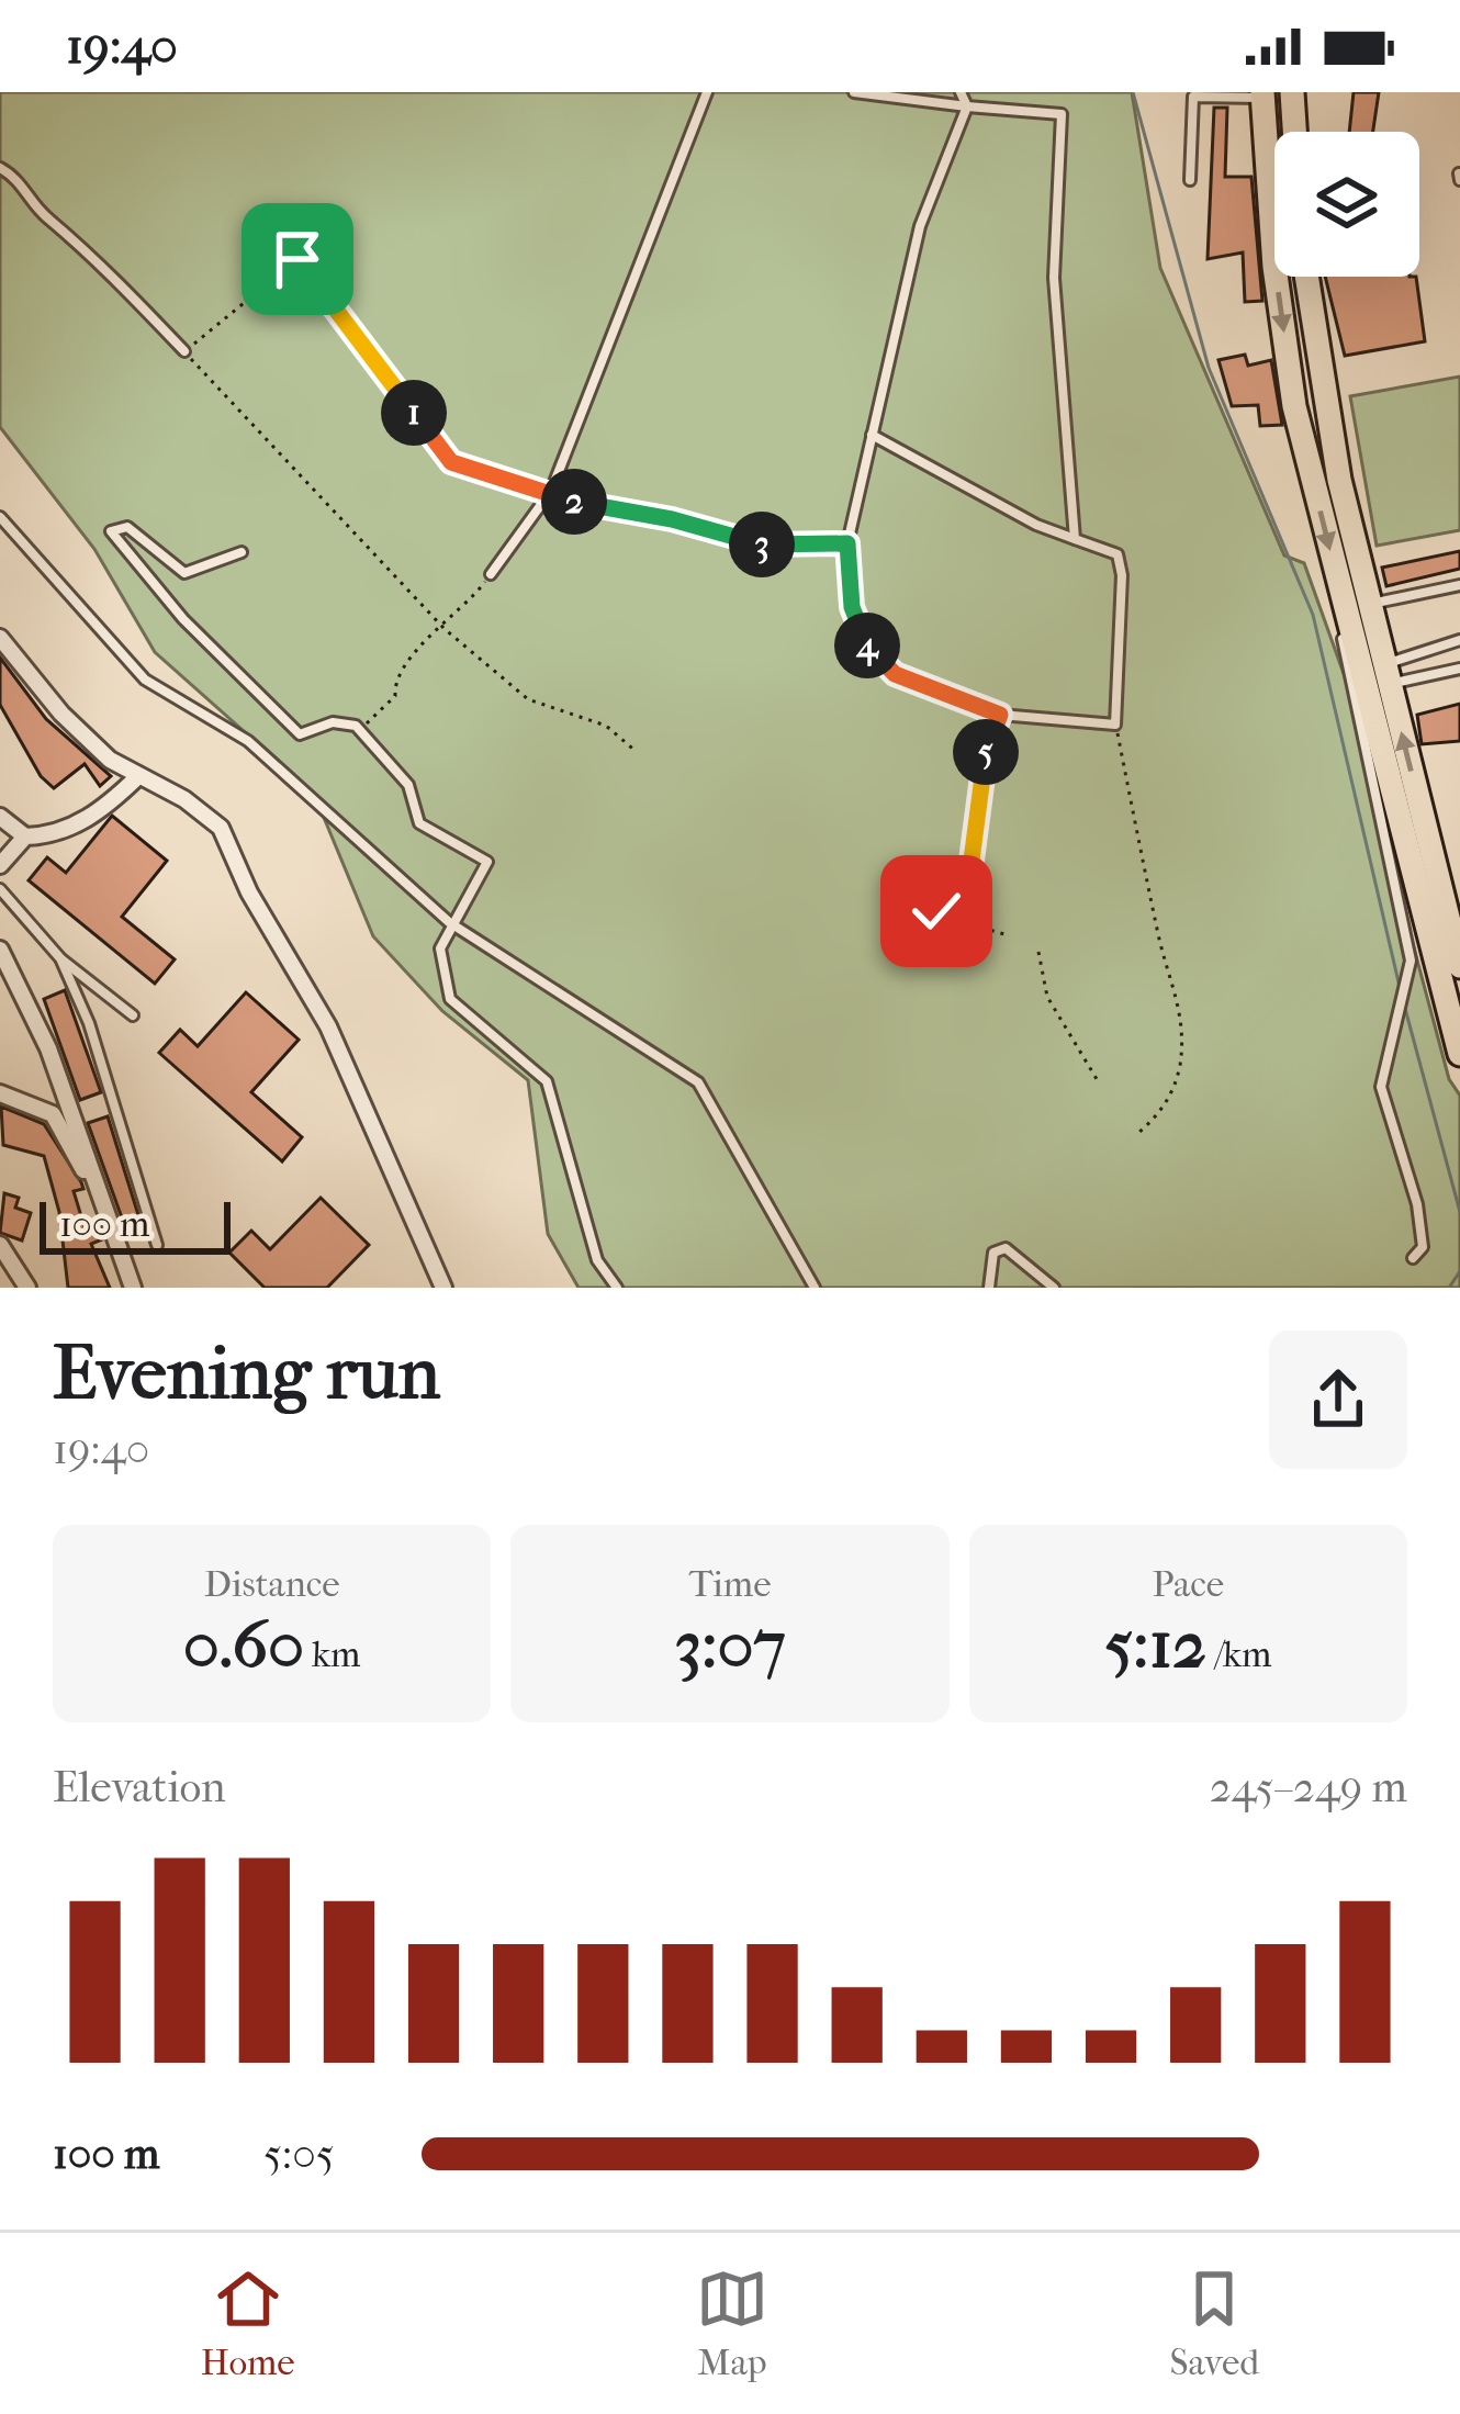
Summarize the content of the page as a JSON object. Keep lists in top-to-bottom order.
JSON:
{
  "scale_bar": "100 m",
  "page": {
    "status": "19:40",
    "pins": [
      "1",
      "2",
      "3",
      "4",
      "5"
    ],
    "scale": "100 m",
    "heading": ["Evening run", "19:40"],
    "stats": [
      ["Distance", "0.60 km"],
      ["Time", "3:07"],
      ["Pace", "5:12 /km"]
    ],
    "chart": ["Elevation", "245–249 m"],
    "list": [
      {
        "name": "100 m",
        "note": "5:05"
      }
    ],
    "tabs": ["Home", "Map", "Saved"]
  }
}
